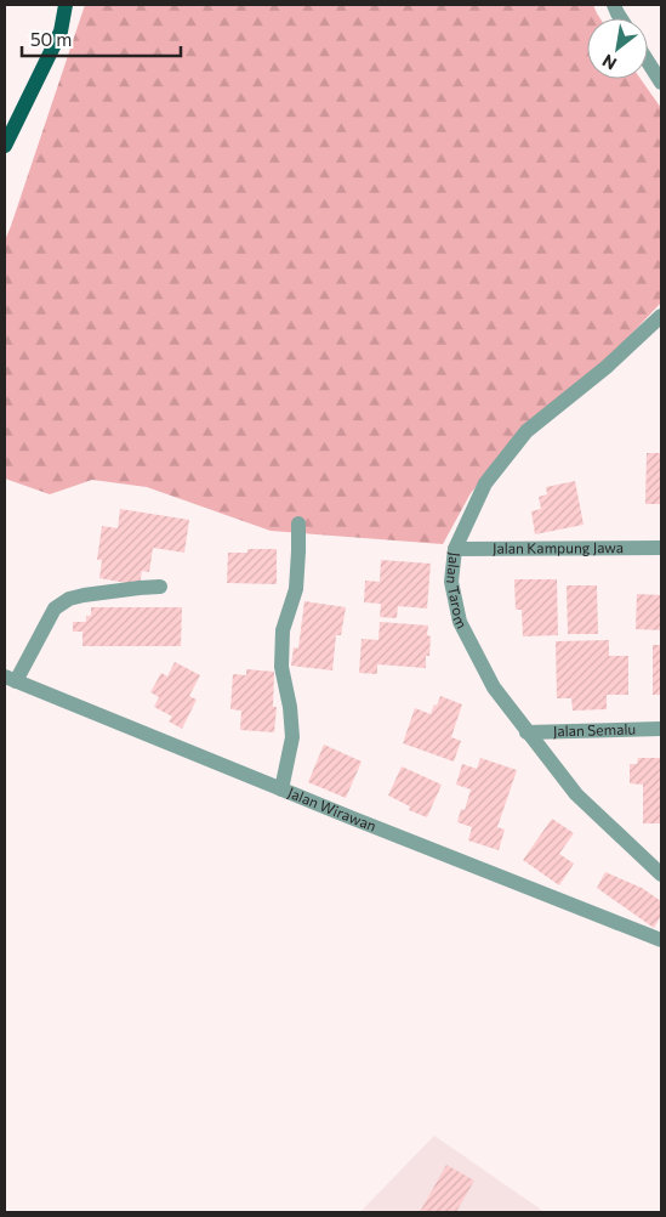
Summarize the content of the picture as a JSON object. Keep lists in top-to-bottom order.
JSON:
{
  "streets": {
    "street": [
      "Jalan Kampung Jawa",
      "Jalan Tarom",
      "Jalan Semalu",
      "Jalan Wirawan"
    ]
  },
  "crossings": [
    ["Jalan Kampung Jawa", "Jalan Tarom"],
    ["Jalan Tarom", "Jalan Semalu"]
  ],
  "scale_bar": "50 m",
  "north": "bottom left"
}
